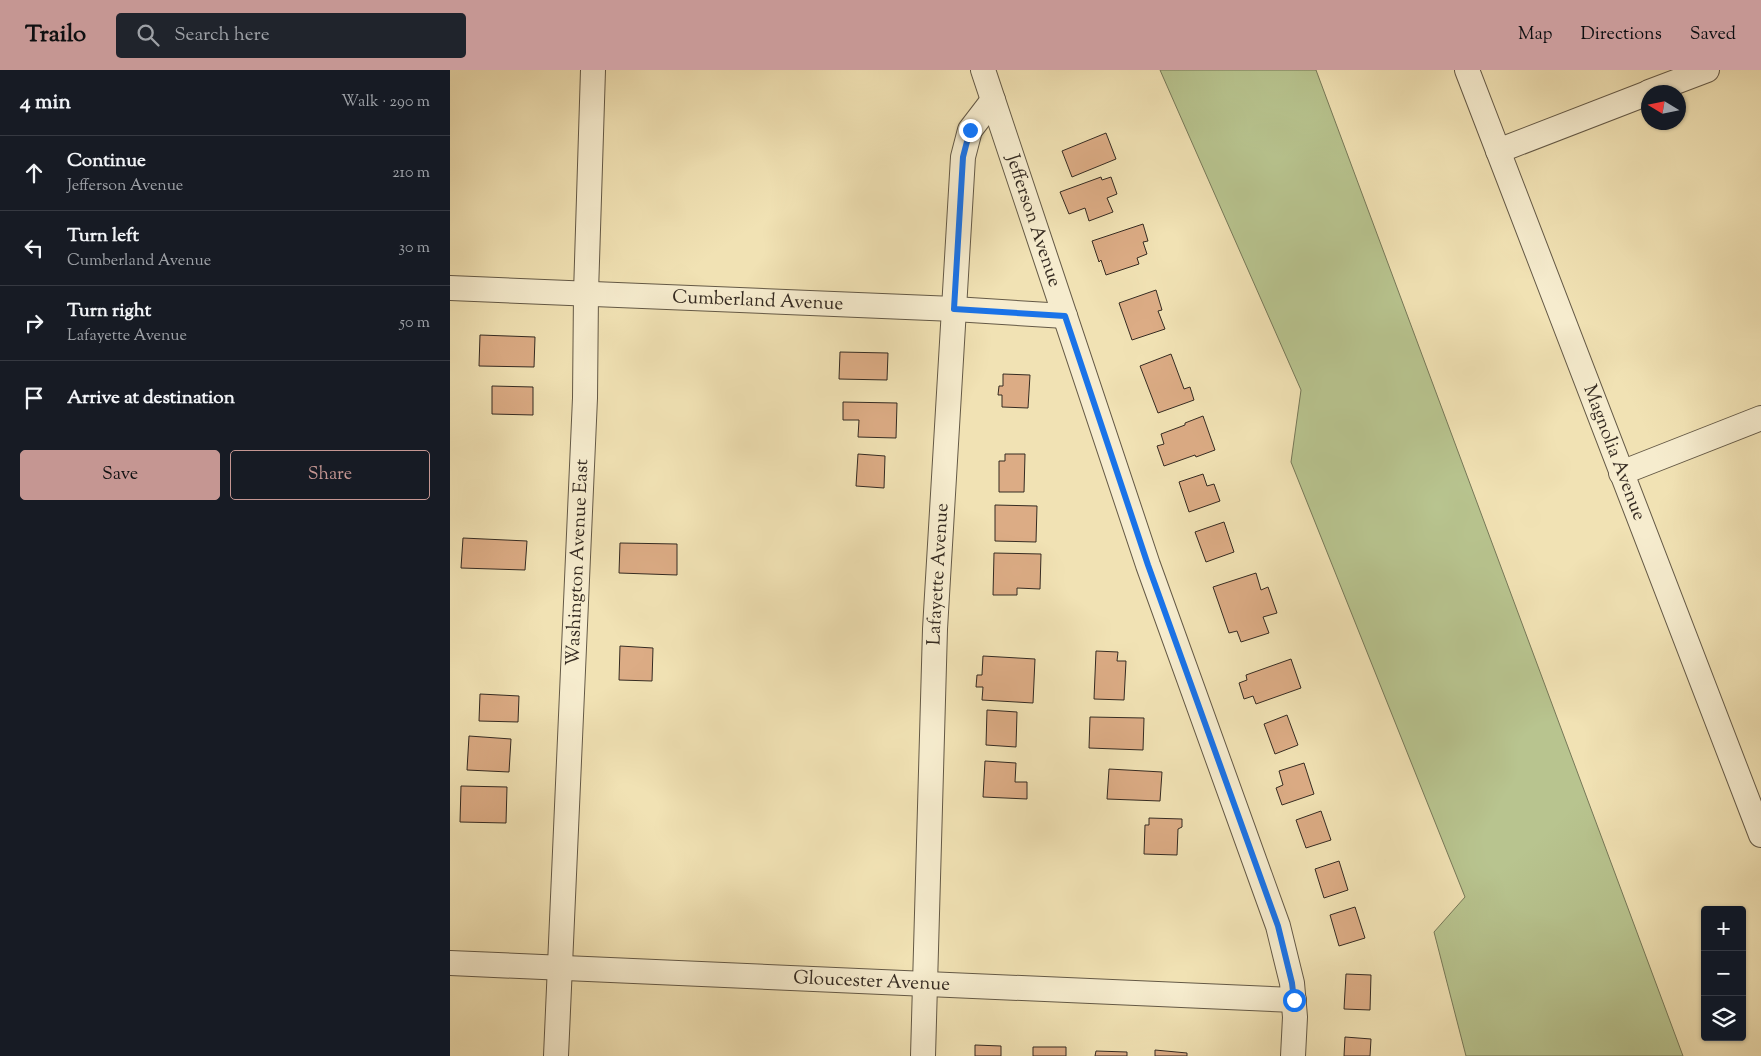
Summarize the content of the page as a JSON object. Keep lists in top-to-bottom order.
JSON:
{
  "streets": {
    "street": [
      "Jefferson Avenue",
      "Cumberland Avenue",
      "Magnolia Avenue",
      "Washington Avenue East",
      "Lafayette Avenue",
      "Gloucester Avenue"
    ]
  },
  "crossings": [
    ["Jefferson Avenue", "Cumberland Avenue"],
    ["Jefferson Avenue", "Lafayette Avenue"],
    ["Jefferson Avenue", "Gloucester Avenue"],
    ["Cumberland Avenue", "Washington Avenue East"],
    ["Cumberland Avenue", "Lafayette Avenue"],
    ["Washington Avenue East", "Gloucester Avenue"],
    ["Lafayette Avenue", "Gloucester Avenue"]
  ],
  "north": "left",
  "page": {
    "header": "Trailo",
    "search": "Search here",
    "nav": ["Map", "Directions", "Saved"],
    "heading": ["4 min", "Walk · 290 m"],
    "list": [
      ["Continue", "Jefferson Avenue", "210 m"],
      ["Turn left", "Cumberland Avenue", "30 m"],
      ["Turn right", "Lafayette Avenue", "50 m"],
      "Arrive at destination"
    ],
    "buttons": ["Save", "Share"],
    "map_buttons": ["+", "−"]
  }
}
